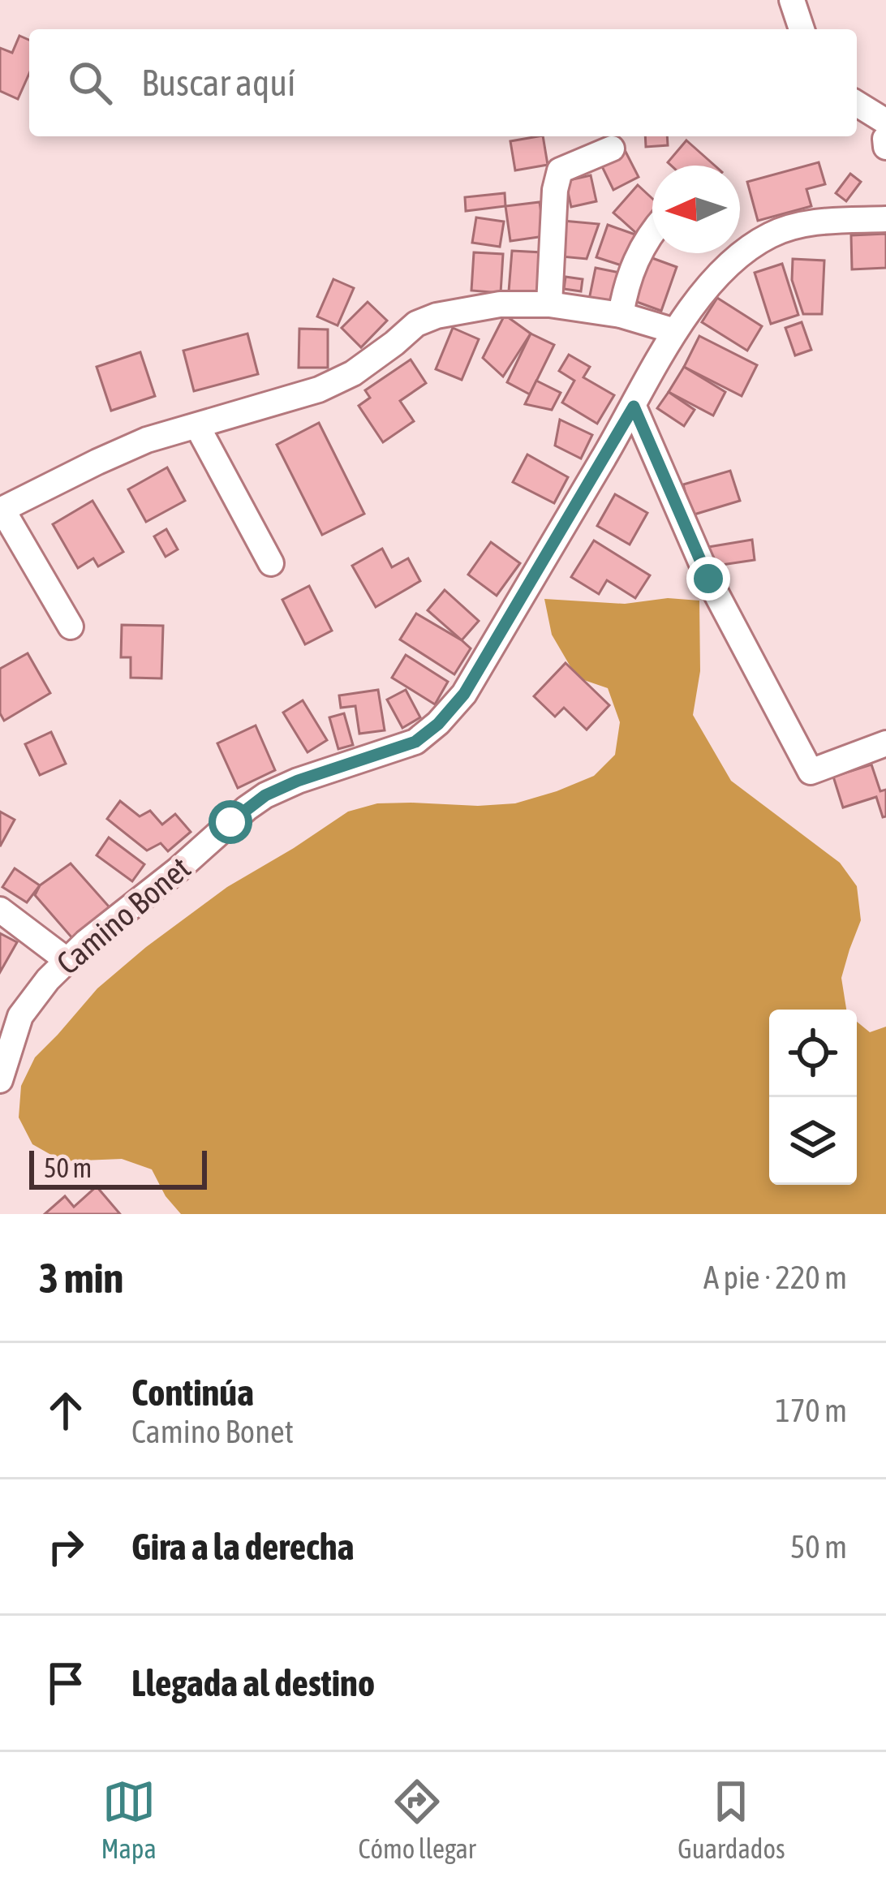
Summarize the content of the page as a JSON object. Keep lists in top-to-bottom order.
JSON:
{
  "streets": {
    "street": ["Camino Bonet"]
  },
  "scale_bar": "50 m",
  "north": "left",
  "page": {
    "search": "Buscar aquí",
    "scale": "50 m",
    "heading": ["3 min", "A pie · 220 m"],
    "list": [
      ["Continúa", "Camino Bonet", "170 m"],
      ["Gira a la derecha", "50 m"],
      "Llegada al destino"
    ],
    "nav": ["Mapa", "Cómo llegar", "Guardados"]
  }
}
